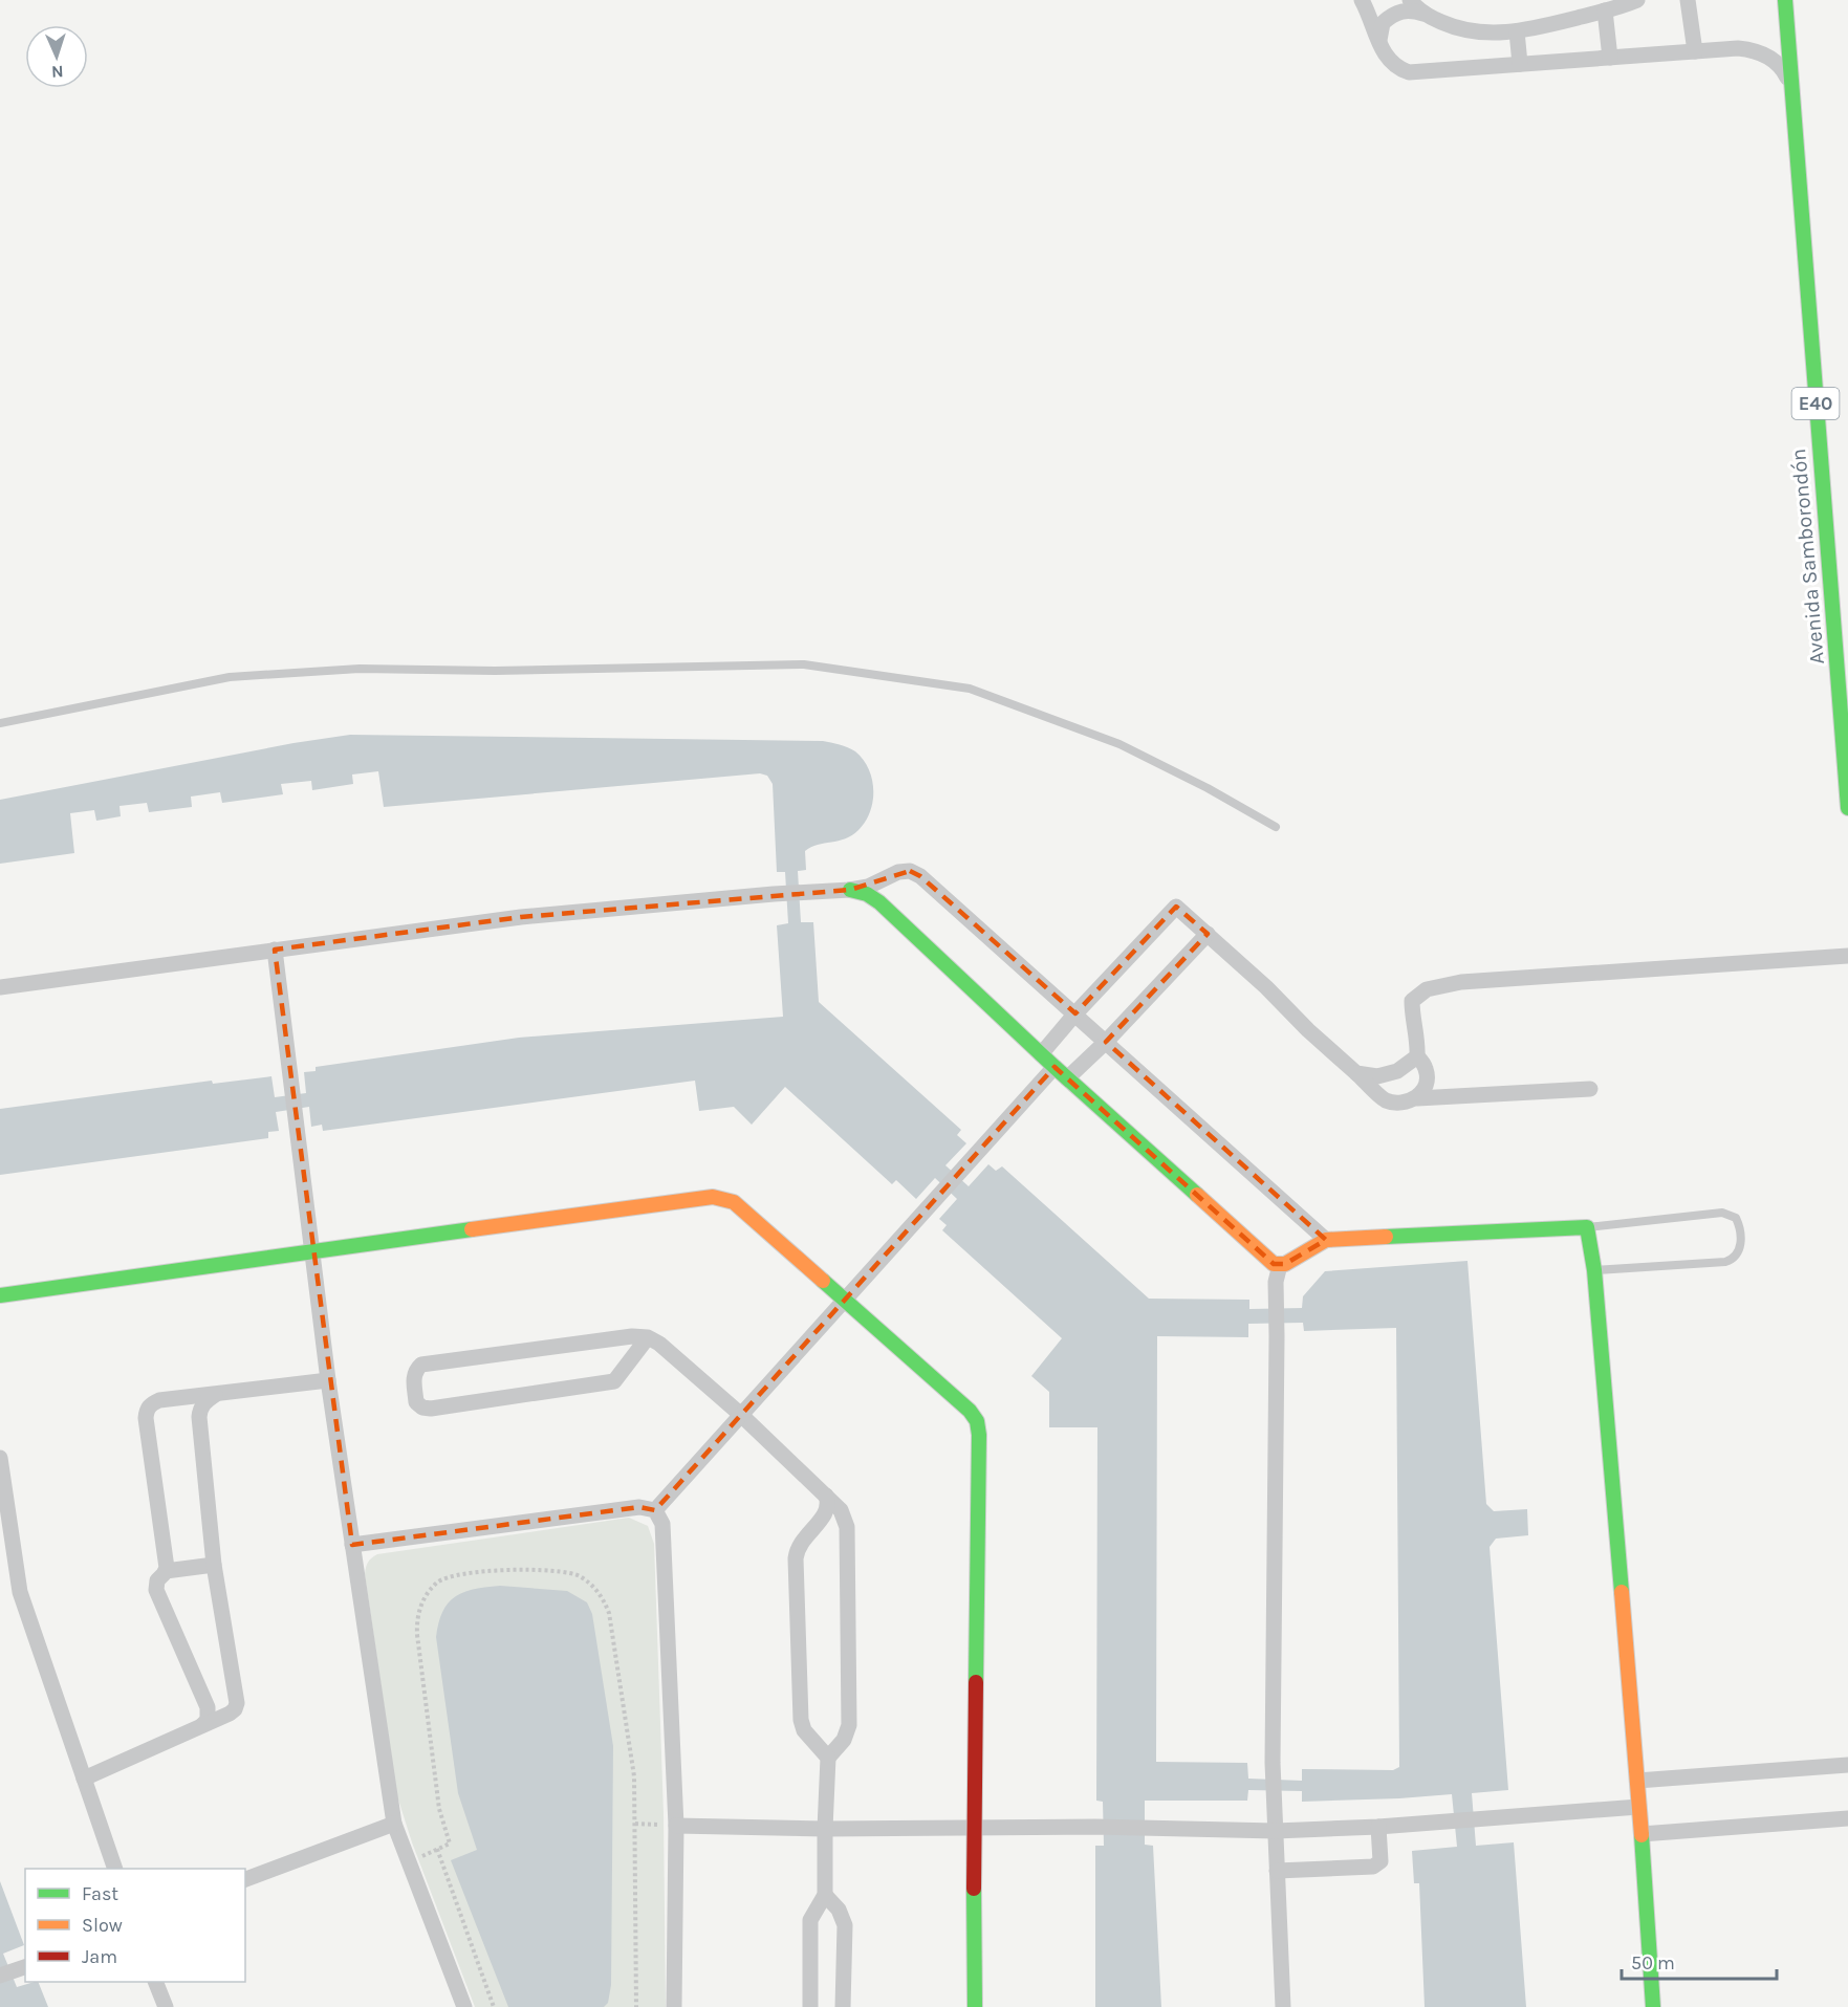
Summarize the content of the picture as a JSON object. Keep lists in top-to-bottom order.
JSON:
{
  "streets": {
    "main road": ["E40", "Avenida Samborondón"]
  },
  "legend": ["Fast", "Slow", "Jam"],
  "scale_bar": "50 m",
  "north": "bottom"
}
